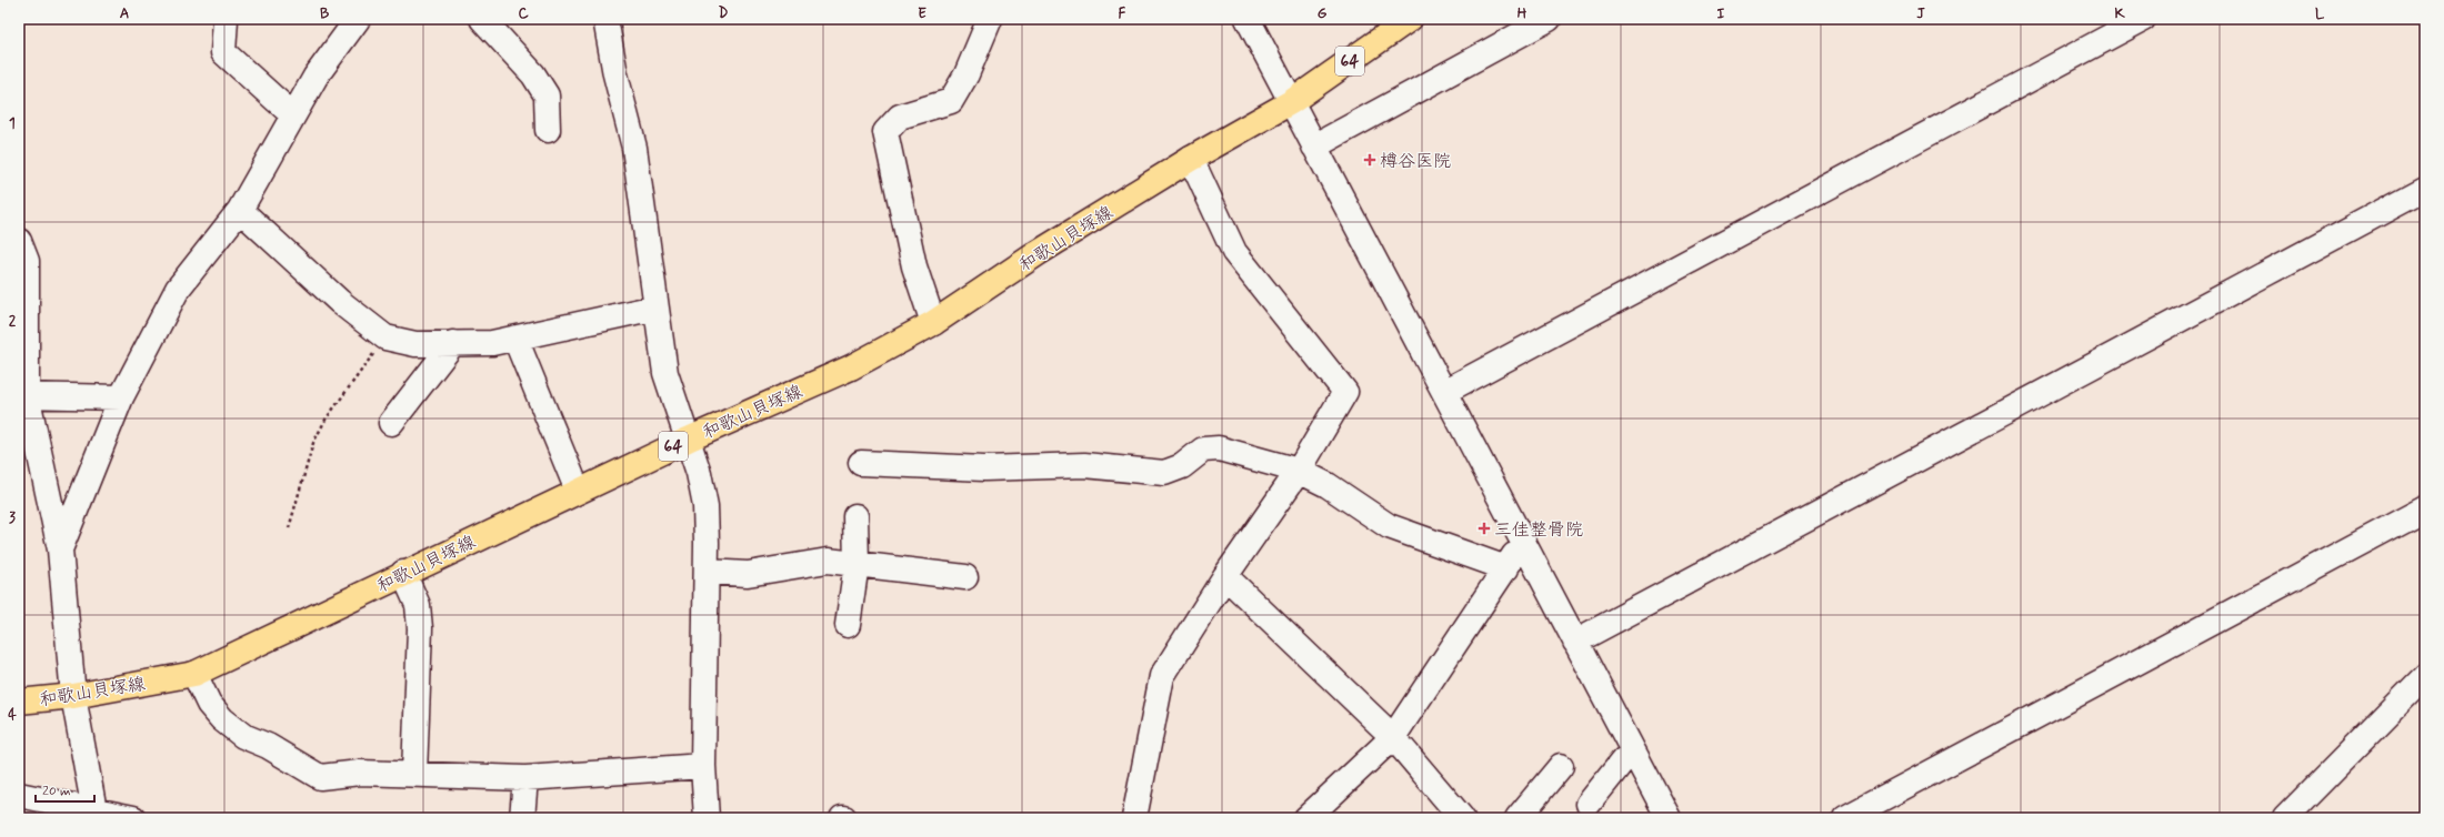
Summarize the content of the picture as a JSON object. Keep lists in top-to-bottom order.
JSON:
{
  "streets": {
    "main road": ["64", "和歌山貝塚線"]
  },
  "places": {
    "health": ["樽谷医院", "三佳整骨院"]
  },
  "scale_bar": "20 m",
  "grid": {
    "columns": [
      "A",
      "B",
      "C",
      "D",
      "E",
      "F",
      "G",
      "H",
      "I",
      "J",
      "K",
      "L"
    ],
    "rows": [
      "1",
      "2",
      "3",
      "4"
    ]
  }
}
